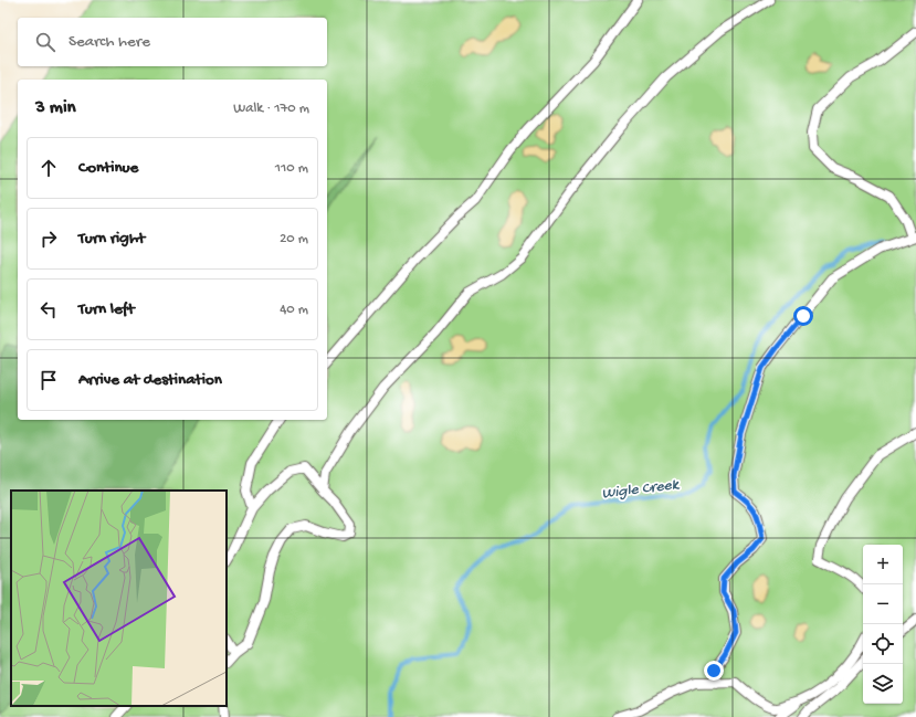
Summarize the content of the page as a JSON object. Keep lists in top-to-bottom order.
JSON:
{
  "water": ["Wigle Creek"],
  "page": {
    "search": "Search here",
    "heading": ["3 min", "Walk · 170 m"],
    "list": [
      ["Continue", "110 m"],
      ["Turn right", "20 m"],
      ["Turn left", "40 m"],
      "Arrive at destination"
    ],
    "map_buttons": ["+", "−"]
  }
}
